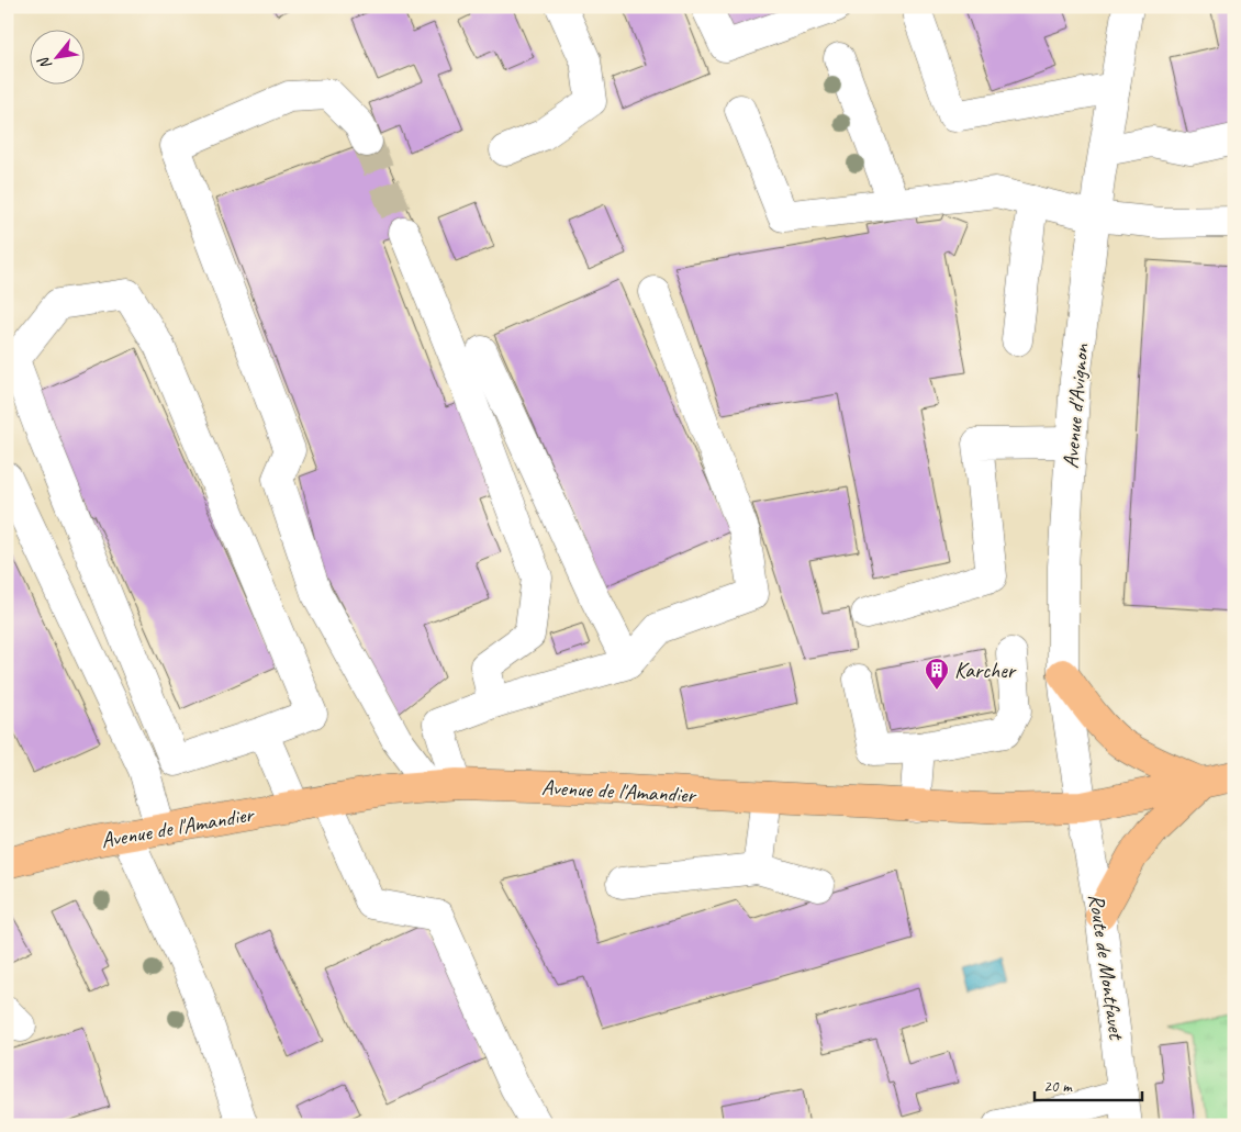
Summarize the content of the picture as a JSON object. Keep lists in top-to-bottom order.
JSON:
{
  "streets": {
    "main road": ["Avenue de l'Amandier"],
    "street": ["Avenue d'Avignon", "Route de Montfavet"]
  },
  "crossings": [
    ["Avenue d'Avignon", "Avenue de l'Amandier"],
    ["Avenue d'Avignon", "Route de Montfavet"],
    ["Avenue de l'Amandier", "Route de Montfavet"]
  ],
  "places": {
    "building": ["Karcher"]
  },
  "scale_bar": "20 m",
  "north": "bottom left"
}
